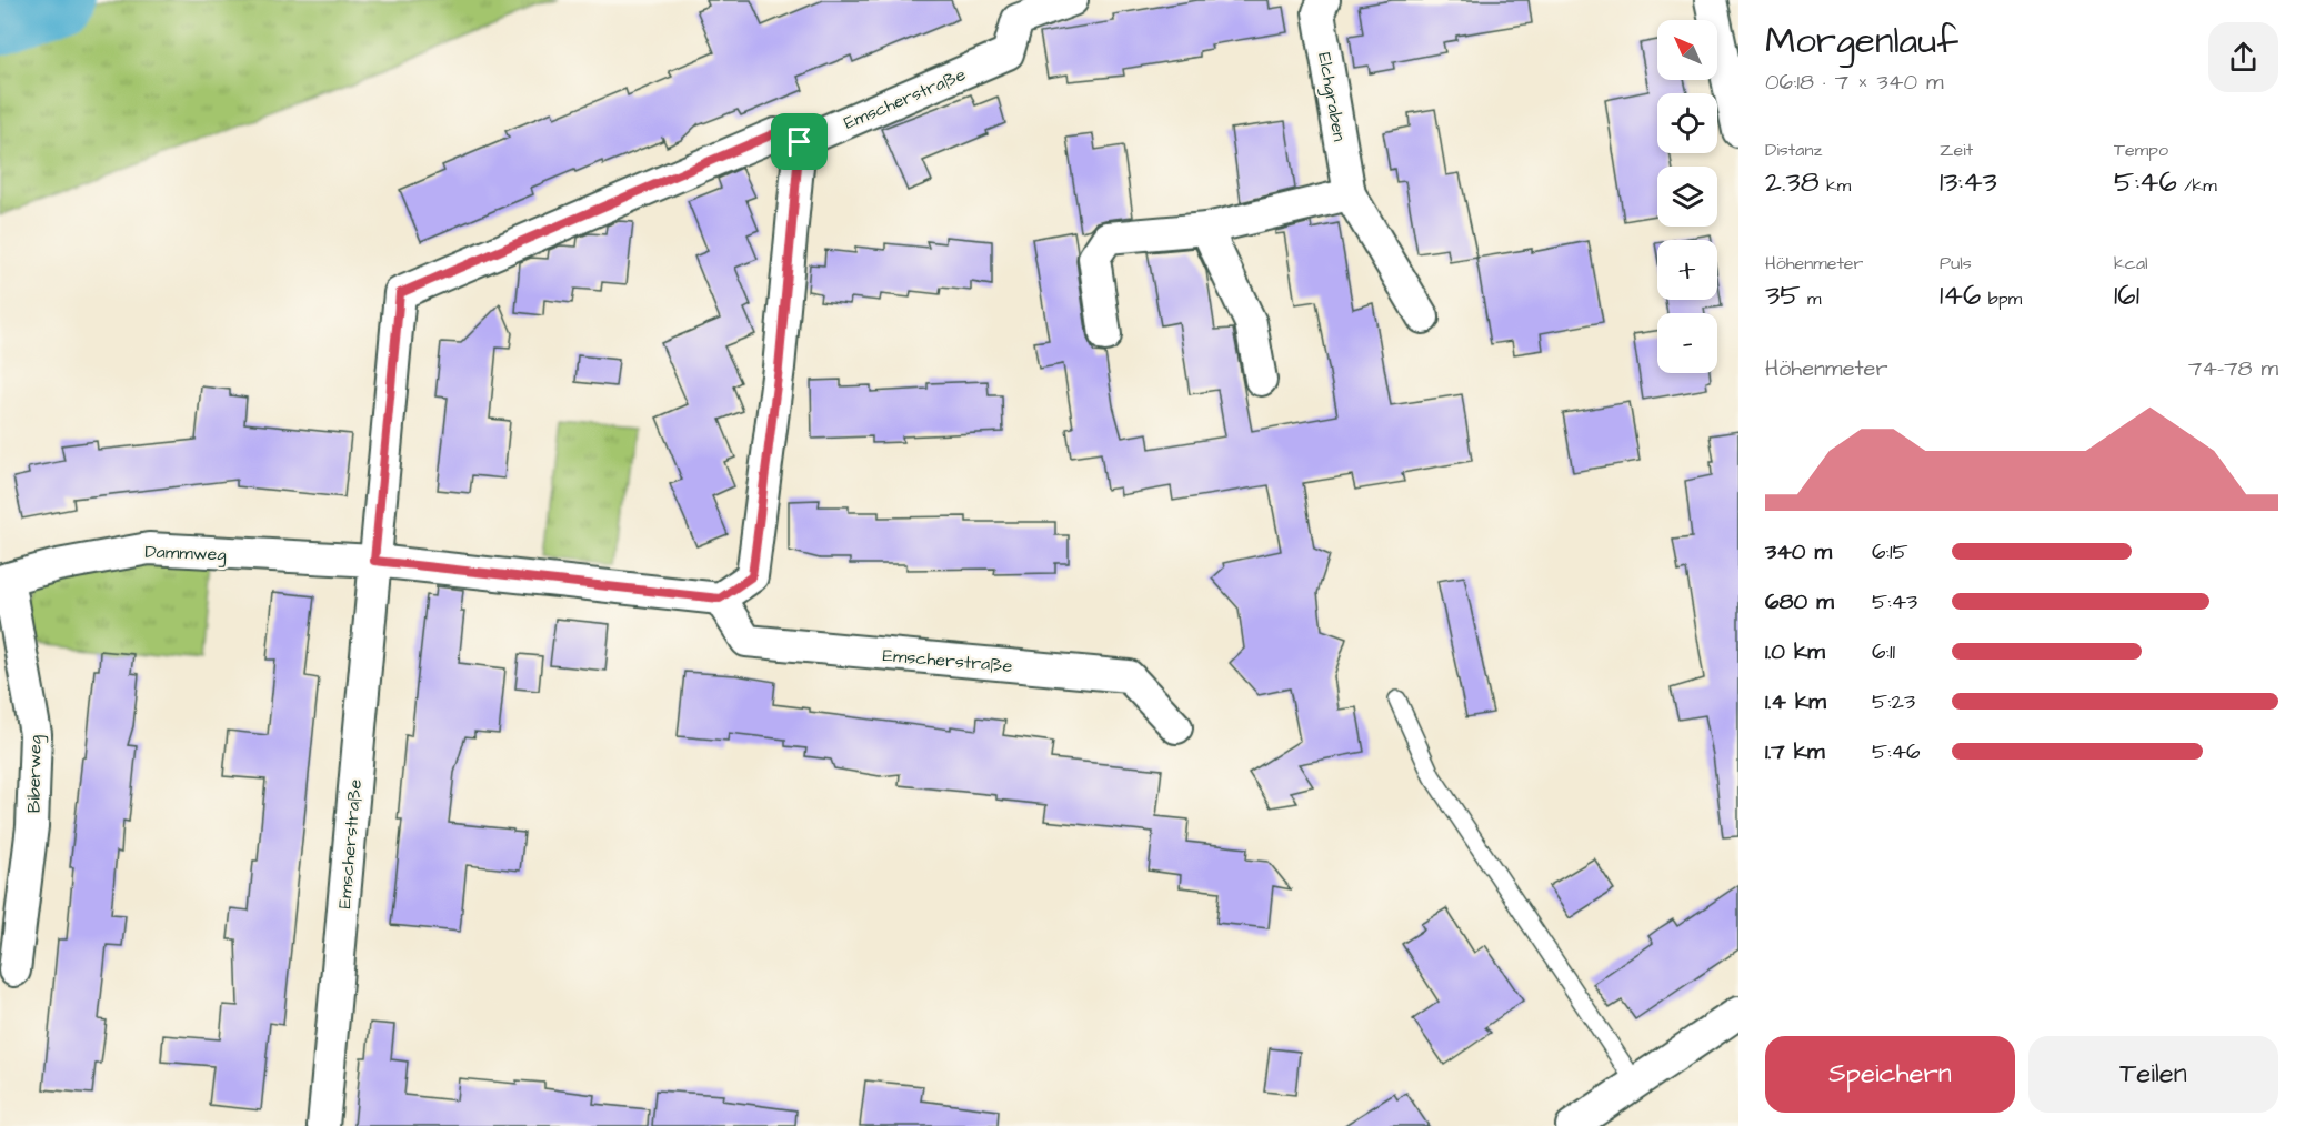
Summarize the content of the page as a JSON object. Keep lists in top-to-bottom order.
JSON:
{
  "streets": {
    "street": [
      "Elchgraben",
      "Emscherstraße",
      "Dammweg",
      "Biberweg"
    ]
  },
  "crossings": [
    ["Emscherstraße", "Dammweg"],
    ["Dammweg", "Biberweg"]
  ],
  "north": "top left",
  "page": {
    "heading": ["Morgenlauf", "06:18 · 7 × 340 m"],
    "map_buttons": ["+", "−"],
    "stats": [
      ["Distanz", "2.38 km"],
      ["Zeit", "13:43"],
      ["Tempo", "5:46 /km"],
      ["Höhenmeter", "35 m"],
      ["Puls", "146 bpm"],
      ["kcal", "161"]
    ],
    "chart": ["Höhenmeter", "74–78 m"],
    "list": [
      {
        "name": "340 m",
        "note": "6:15"
      },
      {
        "name": "680 m",
        "note": "5:43"
      },
      {
        "name": "1.0 km",
        "note": "6:11"
      },
      {
        "name": "1.4 km",
        "note": "5:23"
      },
      {
        "name": "1.7 km",
        "note": "5:46"
      }
    ],
    "buttons": ["Speichern", "Teilen"]
  }
}
